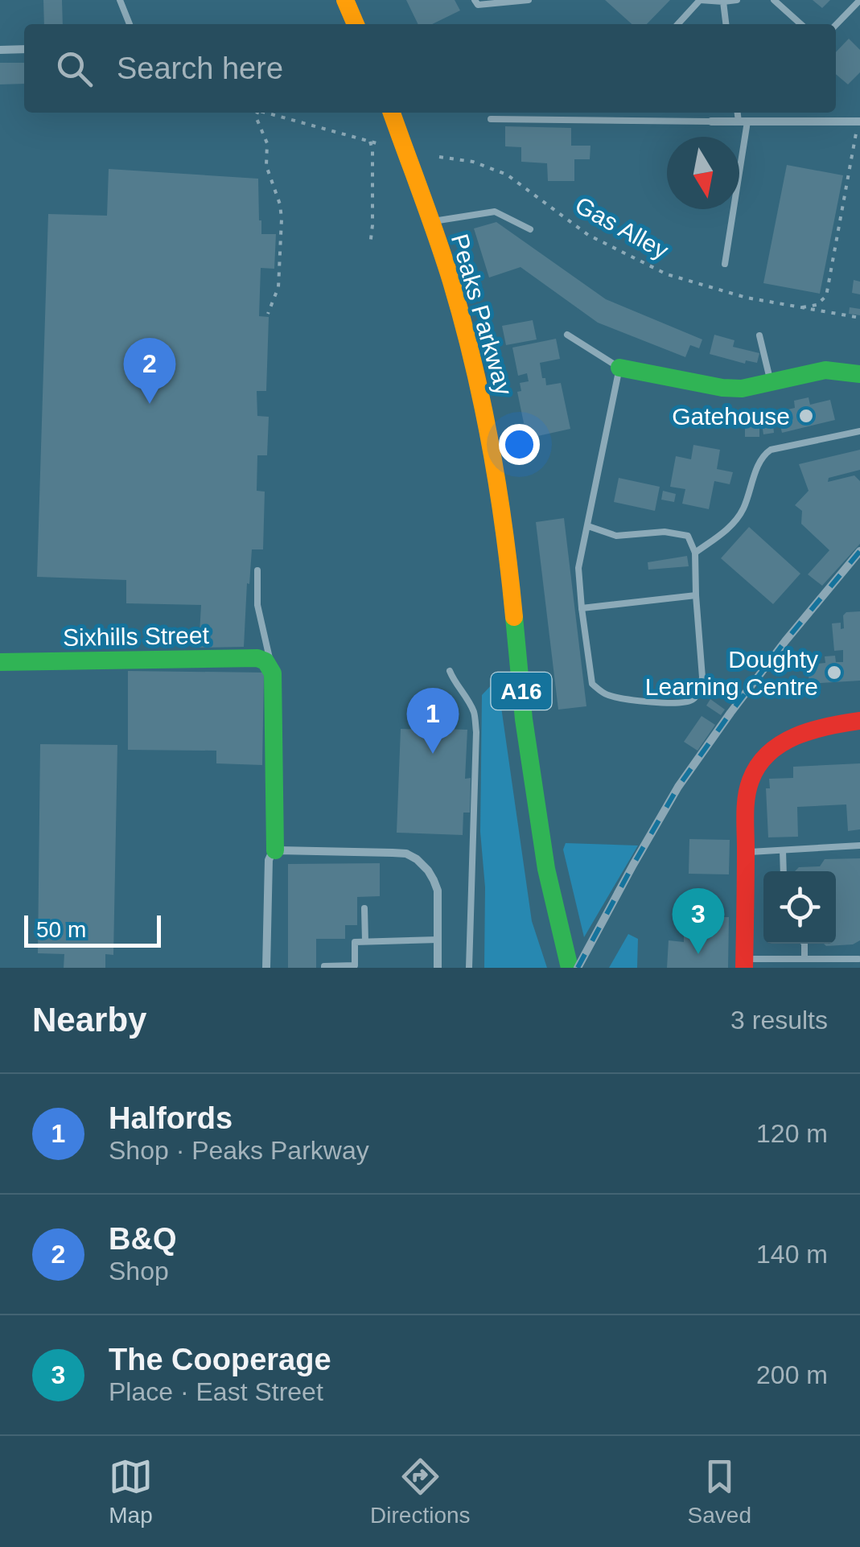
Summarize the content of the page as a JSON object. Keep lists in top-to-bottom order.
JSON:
{
  "streets": {
    "main road": ["Peaks Parkway", "Sixhills Street", "A16"],
    "path": ["Gas Alley"]
  },
  "places": ["Gatehouse", "Doughty Learning Centre"],
  "scale_bar": "50 m",
  "north": "bottom",
  "page": {
    "search": "Search here",
    "pins": ["2", "1", "3"],
    "scale": "50 m",
    "heading": ["Nearby", "3 results"],
    "list": [
      {
        "mark": "1",
        "name": "Halfords",
        "note": "Shop · Peaks Parkway",
        "value": "120 m"
      },
      {
        "mark": "2",
        "name": "B&Q",
        "note": "Shop",
        "value": "140 m"
      },
      {
        "mark": "3",
        "name": "The Cooperage",
        "note": "Place · East Street",
        "value": "200 m"
      }
    ],
    "nav": ["Map", "Directions", "Saved"]
  }
}
